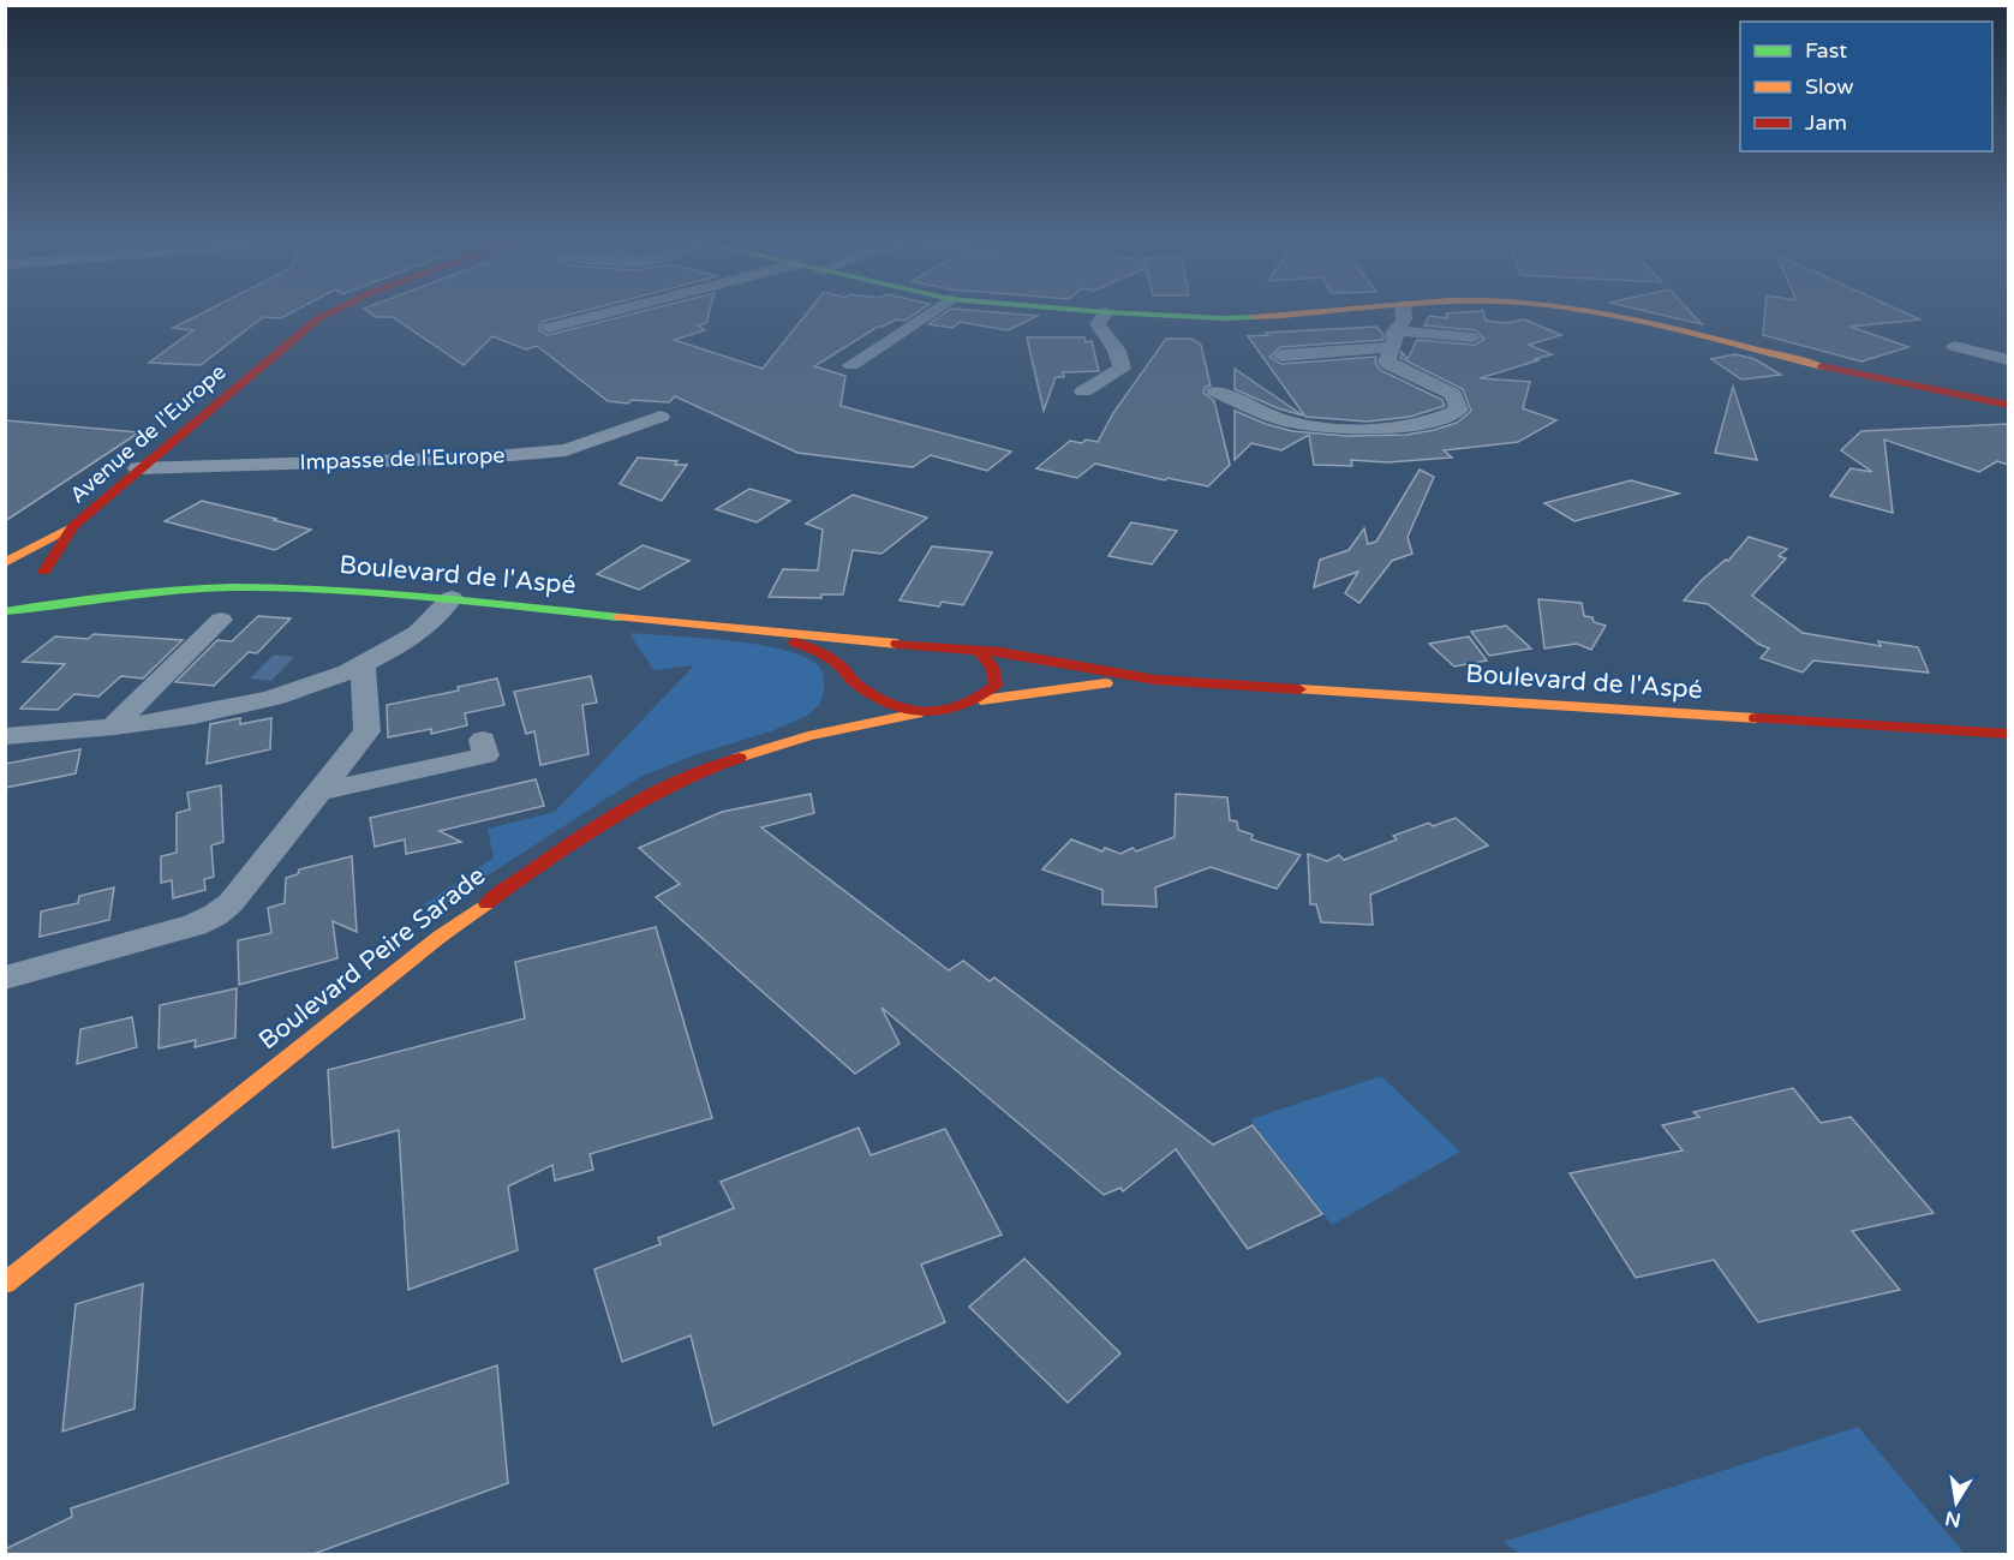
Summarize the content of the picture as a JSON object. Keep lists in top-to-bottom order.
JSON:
{
  "streets": {
    "street": [
      "Avenue de l'Europe",
      "Impasse de l'Europe",
      "Boulevard de l'Aspé",
      "Boulevard Peire Sarade"
    ]
  },
  "crossings": [
    ["Avenue de l'Europe", "Impasse de l'Europe"],
    ["Avenue de l'Europe", "Boulevard de l'Aspé"],
    ["Boulevard de l'Aspé", "Boulevard Peire Sarade"]
  ],
  "legend": ["Fast", "Slow", "Jam"],
  "north": "bottom"
}
